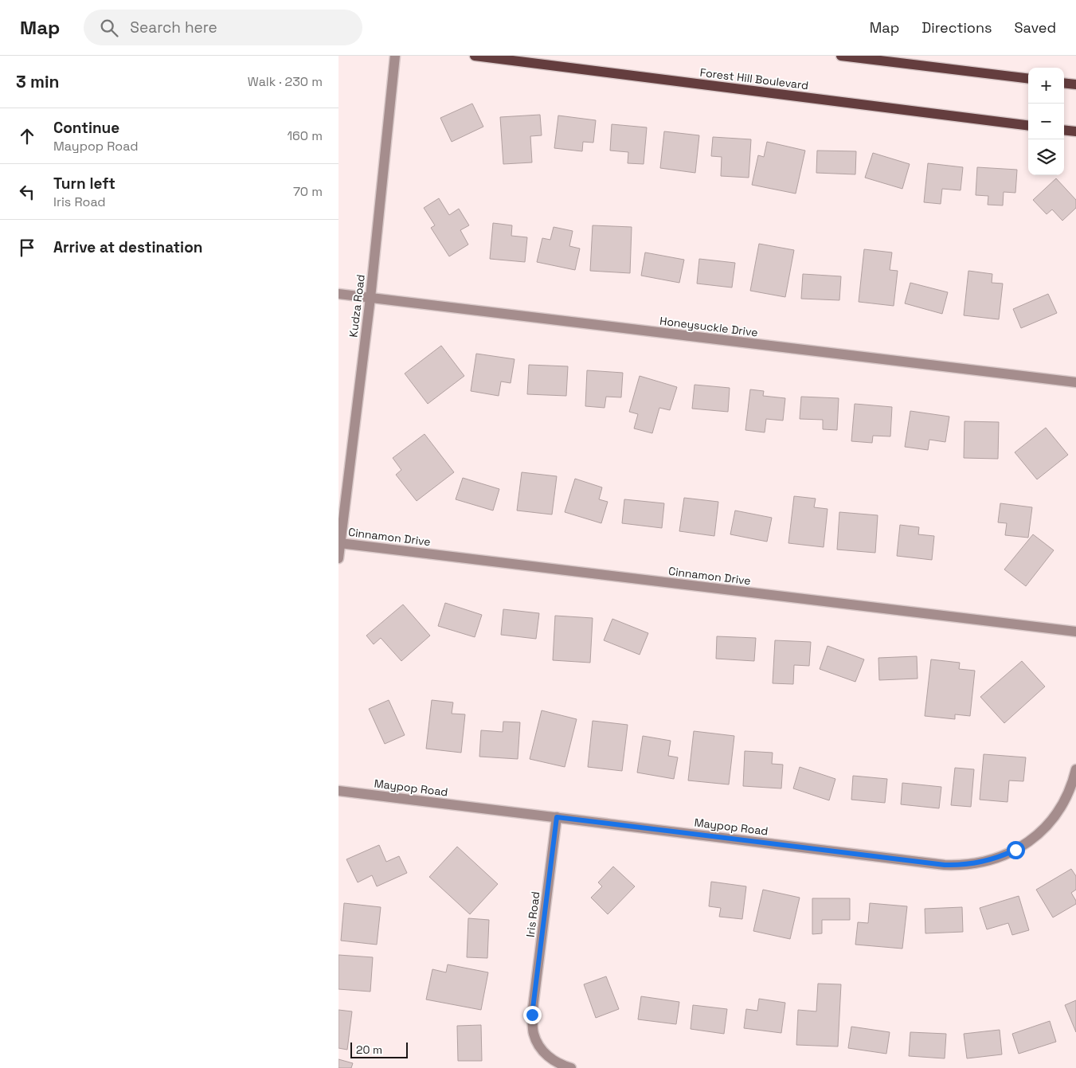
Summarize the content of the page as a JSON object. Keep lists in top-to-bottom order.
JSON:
{
  "streets": {
    "main road": ["Forest Hill Boulevard"],
    "street": [
      "Kudza Road",
      "Honeysuckle Drive",
      "Cinnamon Drive",
      "Maypop Road",
      "Iris Road"
    ]
  },
  "crossings": [
    ["Kudza Road", "Honeysuckle Drive"],
    ["Kudza Road", "Cinnamon Drive"],
    ["Maypop Road", "Iris Road"]
  ],
  "scale_bar": "20 m",
  "page": {
    "header": "Map",
    "search": "Search here",
    "nav": ["Map", "Directions", "Saved"],
    "heading": ["3 min", "Walk · 230 m"],
    "map_buttons": ["+", "−"],
    "list": [
      ["Continue", "Maypop Road", "160 m"],
      ["Turn left", "Iris Road", "70 m"],
      "Arrive at destination"
    ],
    "scale": "20 m"
  }
}
